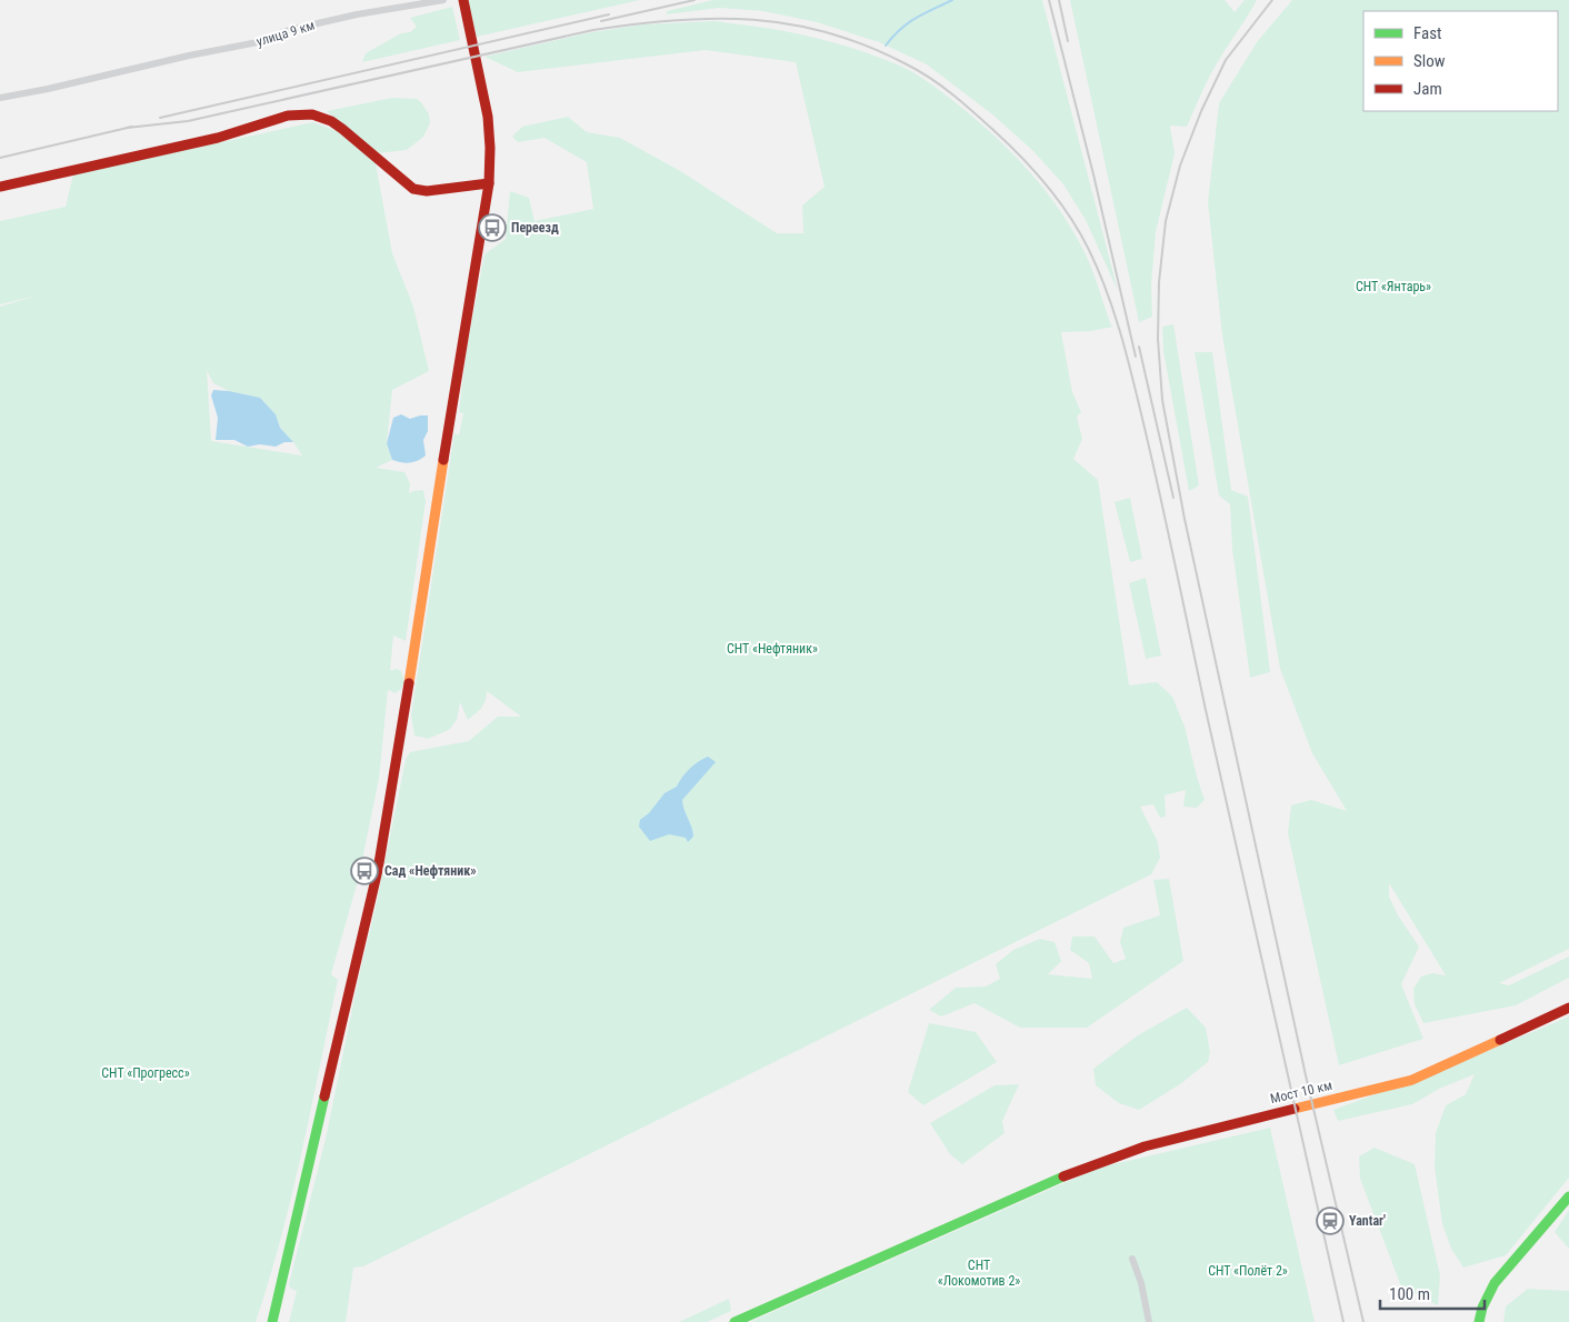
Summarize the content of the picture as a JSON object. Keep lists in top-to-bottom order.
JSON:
{
  "streets": {
    "street": ["улица 9 км", "Мост 10 км"]
  },
  "parks": [
    "СНТ «Янтарь»",
    "СНТ «Нефтяник»",
    "СНТ «Прогресс»",
    "СНТ «Локомотив 2»",
    "СНТ «Полёт 2»"
  ],
  "places": {
    "bus stop": ["Переезд", "Сад «Нефтяник»"],
    "station": ["Yantar'"]
  },
  "legend": ["Fast", "Slow", "Jam"],
  "scale_bar": "100 m"
}
